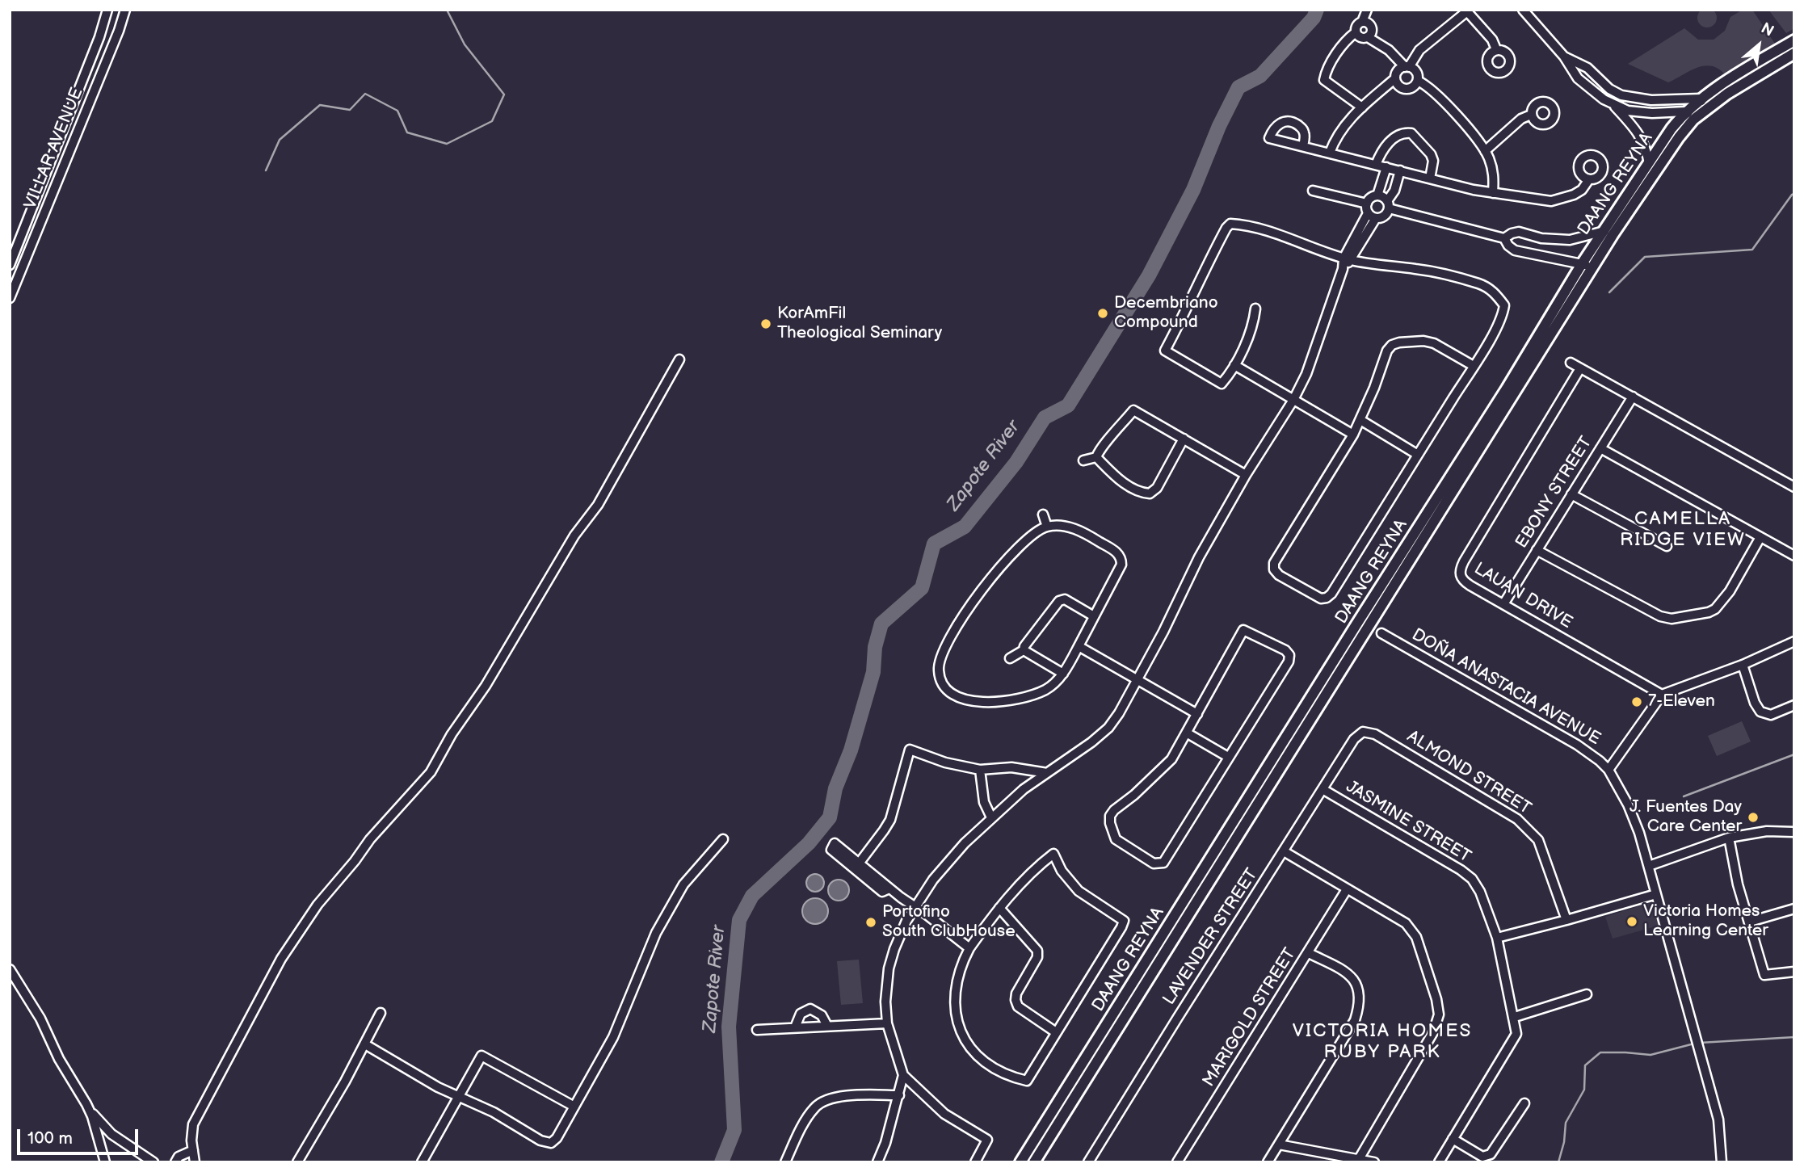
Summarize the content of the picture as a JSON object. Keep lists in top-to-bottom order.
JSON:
{
  "streets": {
    "main road": ["DAANG REYNA"],
    "street": [
      "VILLAR AVENUE",
      "EBONY STREET",
      "LAUAN DRIVE",
      "DOÑA ANASTACIA AVENUE",
      "ALMOND STREET",
      "JASMINE STREET",
      "LAVENDER STREET",
      "MARIGOLD STREET"
    ]
  },
  "crossings": [
    ["EBONY STREET", "LAUAN DRIVE"],
    ["ALMOND STREET", "LAVENDER STREET"],
    ["JASMINE STREET", "LAVENDER STREET"]
  ],
  "districts": ["CAMELLA RIDGE VIEW", "VICTORIA HOMES RUBY PARK"],
  "water": ["Zapote River"],
  "places": [
    "Decembriano Compound",
    "KorAmFil Theological Seminary",
    "7-Eleven",
    "J. Fuentes Day Care Center",
    "Victoria Homes Learning Center",
    "Portofino South ClubHouse"
  ],
  "scale_bar": "100 m",
  "north": "top right"
}
